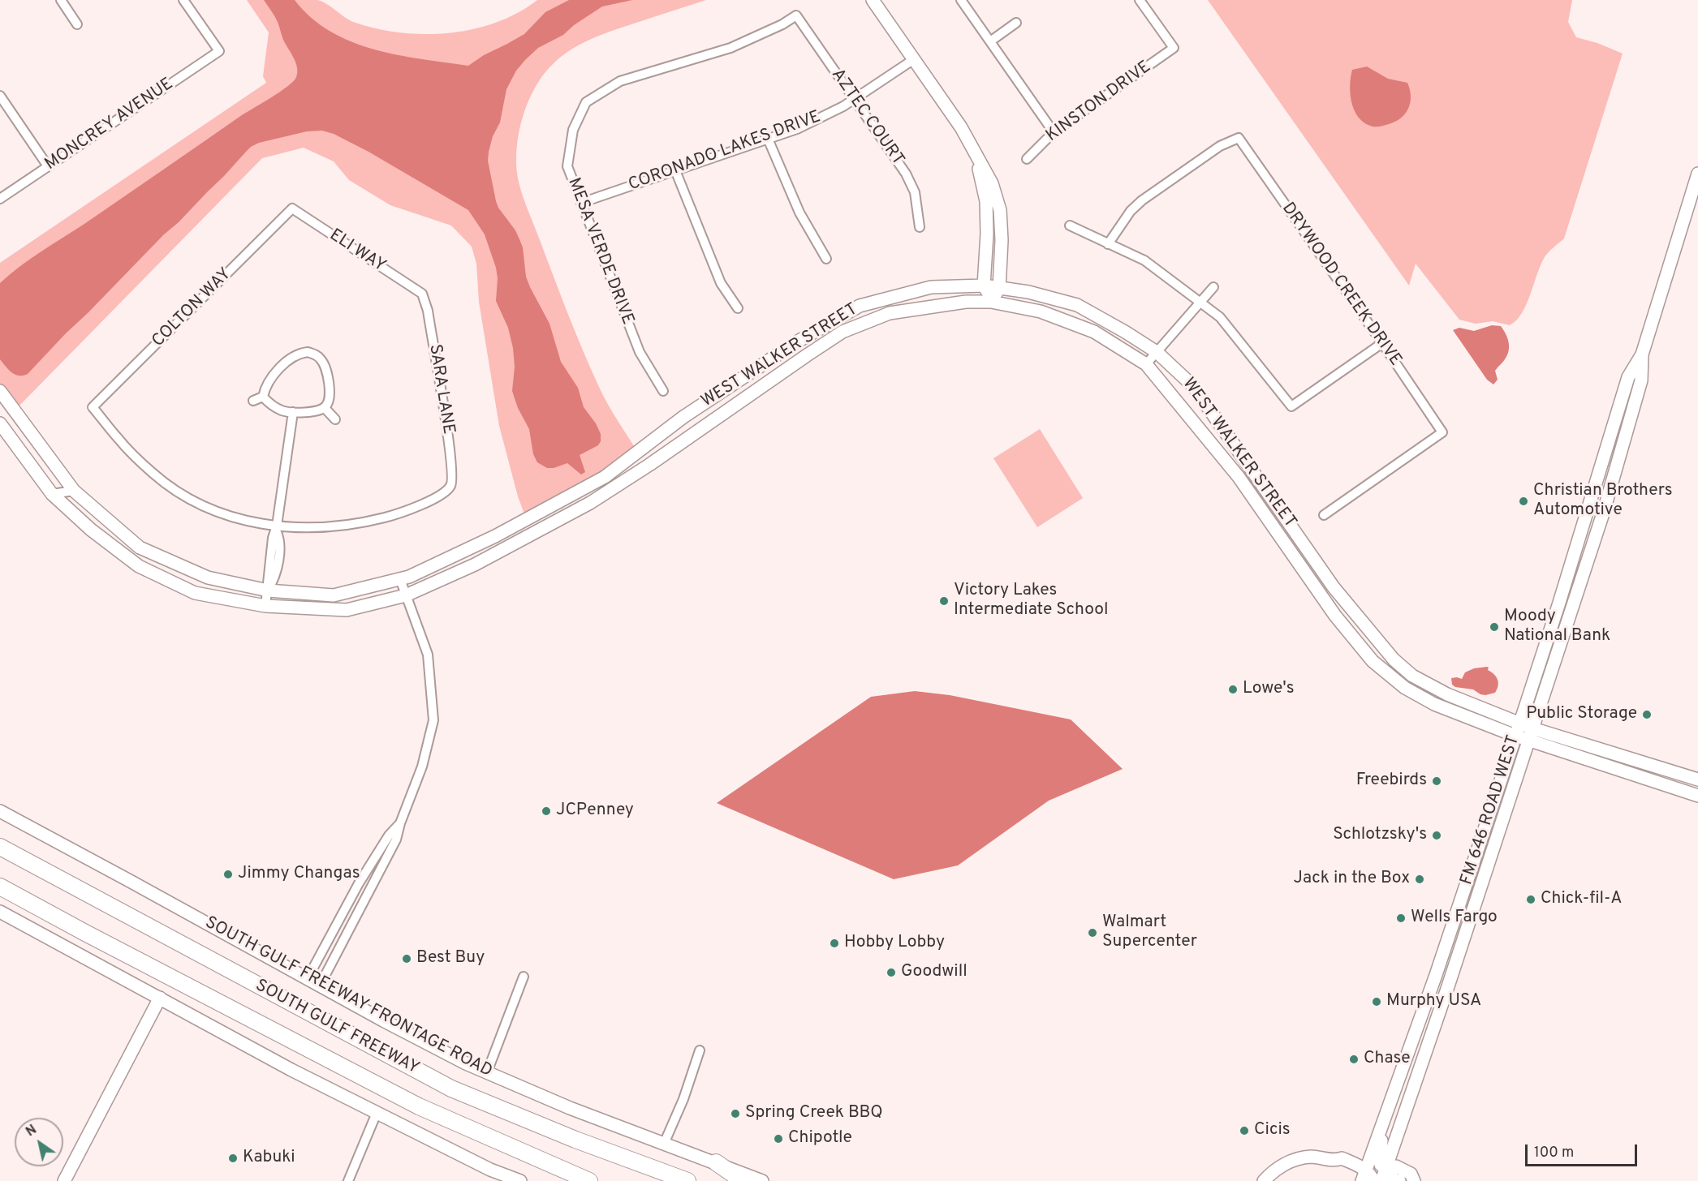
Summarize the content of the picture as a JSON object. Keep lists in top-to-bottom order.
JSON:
{
  "streets": {
    "highway": ["SOUTH GULF FREEWAY"],
    "street": [
      "KINSTON DRIVE",
      "AZTEC COURT",
      "MONCREY AVENUE",
      "CORONADO LAKES DRIVE",
      "ELI WAY",
      "MESA VERDE DRIVE",
      "DRYWOOD CREEK DRIVE",
      "COLTON WAY",
      "WEST WALKER STREET",
      "SARA LANE",
      "FM 646 ROAD WEST",
      "SOUTH GULF FREEWAY FRONTAGE ROAD"
    ]
  },
  "crossings": [
    ["AZTEC COURT", "CORONADO LAKES DRIVE"],
    ["AZTEC COURT", "MESA VERDE DRIVE"],
    ["CORONADO LAKES DRIVE", "MESA VERDE DRIVE"],
    ["ELI WAY", "COLTON WAY"],
    ["ELI WAY", "SARA LANE"],
    ["COLTON WAY", "SARA LANE"],
    ["WEST WALKER STREET", "FM 646 ROAD WEST"]
  ],
  "places": [
    "Christian Brothers Automotive",
    "Victory Lakes Intermediate School",
    "Moody National Bank",
    "Lowe's",
    "Public Storage",
    "Freebirds",
    "JCPenney",
    "Schlotzsky's",
    "Jimmy Changas",
    "Jack in the Box",
    "Chick-fil-A",
    "Wells Fargo",
    "Walmart Supercenter",
    "Hobby Lobby",
    "Best Buy",
    "Goodwill",
    "Murphy USA",
    "Chase",
    "Spring Creek BBQ",
    "Cicis",
    "Chipotle",
    "Kabuki"
  ],
  "scale_bar": "100 m",
  "north": "top left"
}
